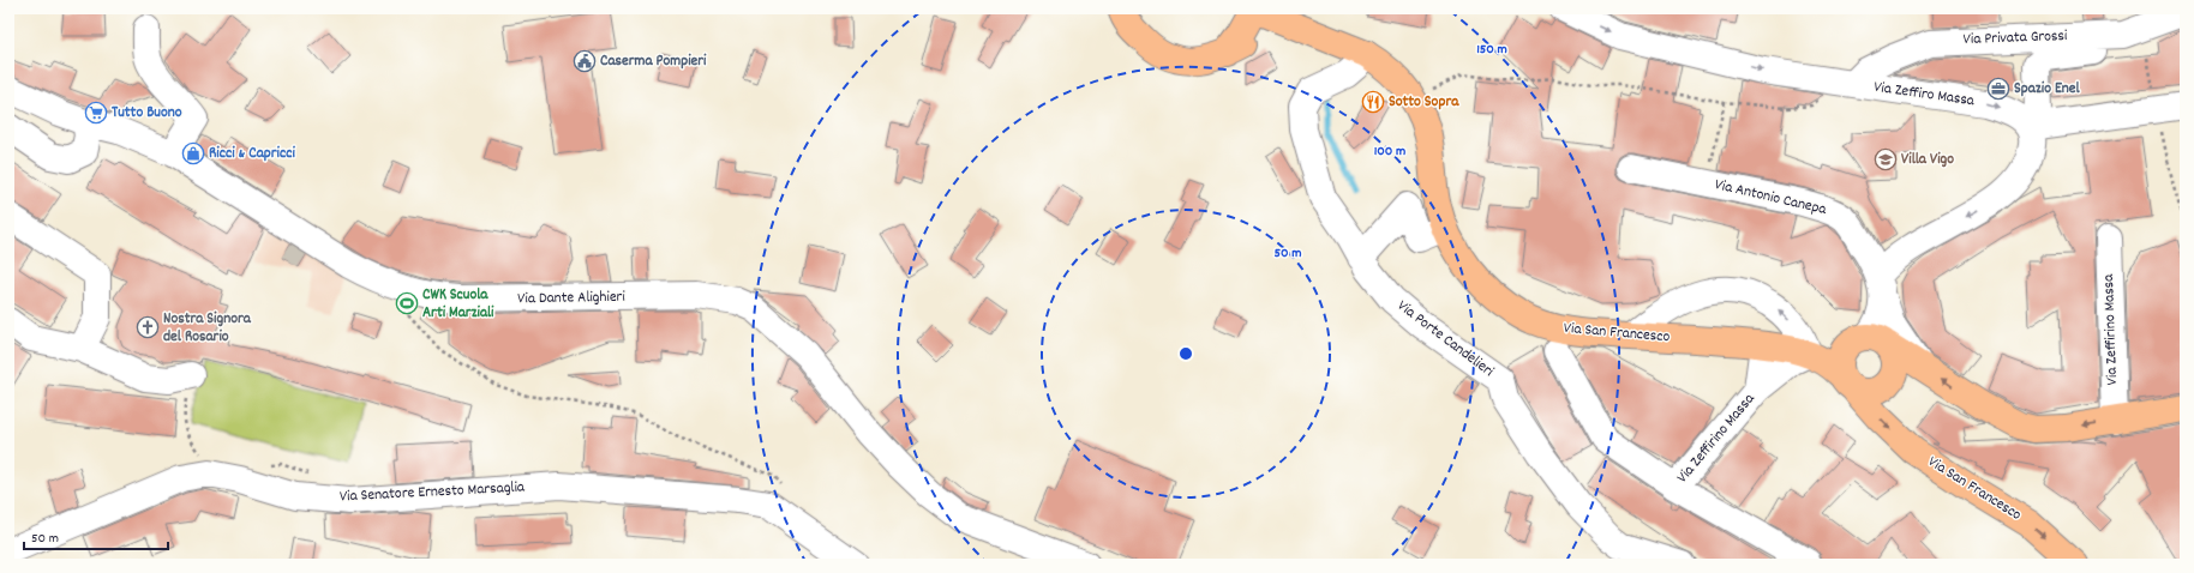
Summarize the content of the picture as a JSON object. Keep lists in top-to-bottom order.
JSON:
{
  "streets": {
    "main road": ["Via San Francesco"],
    "street": [
      "Via Privata Grossi",
      "Via Zeffiro Massa",
      "Via Antonio Canepa",
      "Via Dante Alighieri",
      "Via Zeffirino Massa",
      "Via Porte Candelieri",
      "Via Senatore Ernesto Marsaglia"
    ]
  },
  "crossings": [
    ["Via Privata Grossi", "Via Zeffiro Massa"],
    ["Via Zeffirino Massa", "Via San Francesco"],
    ["Via San Francesco", "Via Porte Candelieri"]
  ],
  "one_way": ["Via Zeffiro Massa"],
  "places": {
    "public building": ["Caserma Pompieri"],
    "office": ["Spazio Enel"],
    "restaurant": ["Sotto Sopra"],
    "supermarket": ["Tutto Buono"],
    "shop": ["Ricci & Capricci"],
    "school or university": ["Villa Vigo"],
    "sports": ["CWK Scuola Arti Marziali"],
    "church": ["Nostra Signora del Rosario"]
  },
  "scale_bar": "50 m",
  "rings": ["150 m", "100 m", "50 m"]
}
